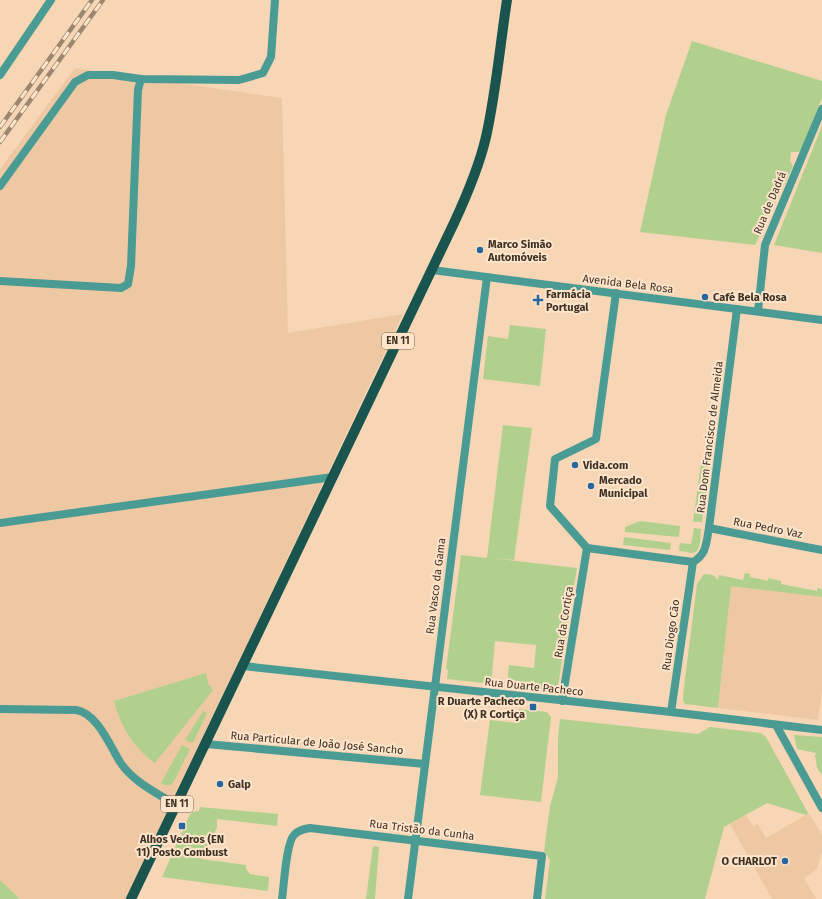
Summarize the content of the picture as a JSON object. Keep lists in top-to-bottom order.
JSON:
{
  "streets": {
    "main road": ["EN 11"],
    "street": [
      "Rua de Dadrá",
      "Avenida Bela Rosa",
      "Rua Dom Francisco de Almeida",
      "Rua Pedro Vaz",
      "Rua Vasco da Gama",
      "Rua da Cortiça",
      "Rua Diogo Cão",
      "Rua Duarte Pacheco",
      "Rua Particular de João José Sancho",
      "Rua Tristão da Cunha"
    ]
  },
  "crossings": [
    ["Rua de Dadrá", "Avenida Bela Rosa"],
    ["Avenida Bela Rosa", "EN 11"],
    ["Avenida Bela Rosa", "Rua Dom Francisco de Almeida"],
    ["Avenida Bela Rosa", "Rua Vasco da Gama"],
    ["EN 11", "Rua Duarte Pacheco"],
    ["EN 11", "Rua Particular de João José Sancho"],
    ["Rua Dom Francisco de Almeida", "Rua Pedro Vaz"],
    ["Rua Dom Francisco de Almeida", "Rua Diogo Cão"],
    ["Rua Vasco da Gama", "Rua Duarte Pacheco"],
    ["Rua Vasco da Gama", "Rua Particular de João José Sancho"],
    ["Rua Vasco da Gama", "Rua Tristão da Cunha"],
    ["Rua da Cortiça", "Rua Duarte Pacheco"],
    ["Rua Diogo Cão", "Rua Duarte Pacheco"]
  ],
  "places": {
    "other": [
      "Marco Simão Automóveis",
      "Café Bela Rosa",
      "Vida.com",
      "Mercado Municipal",
      "Galp",
      "O CHARLOT"
    ],
    "health": ["Farmácia Portugal"],
    "transit": ["R Duarte Pacheco (X) R Cortiça", "Alhos Vedros (EN 11) Posto Combust"]
  }
}
